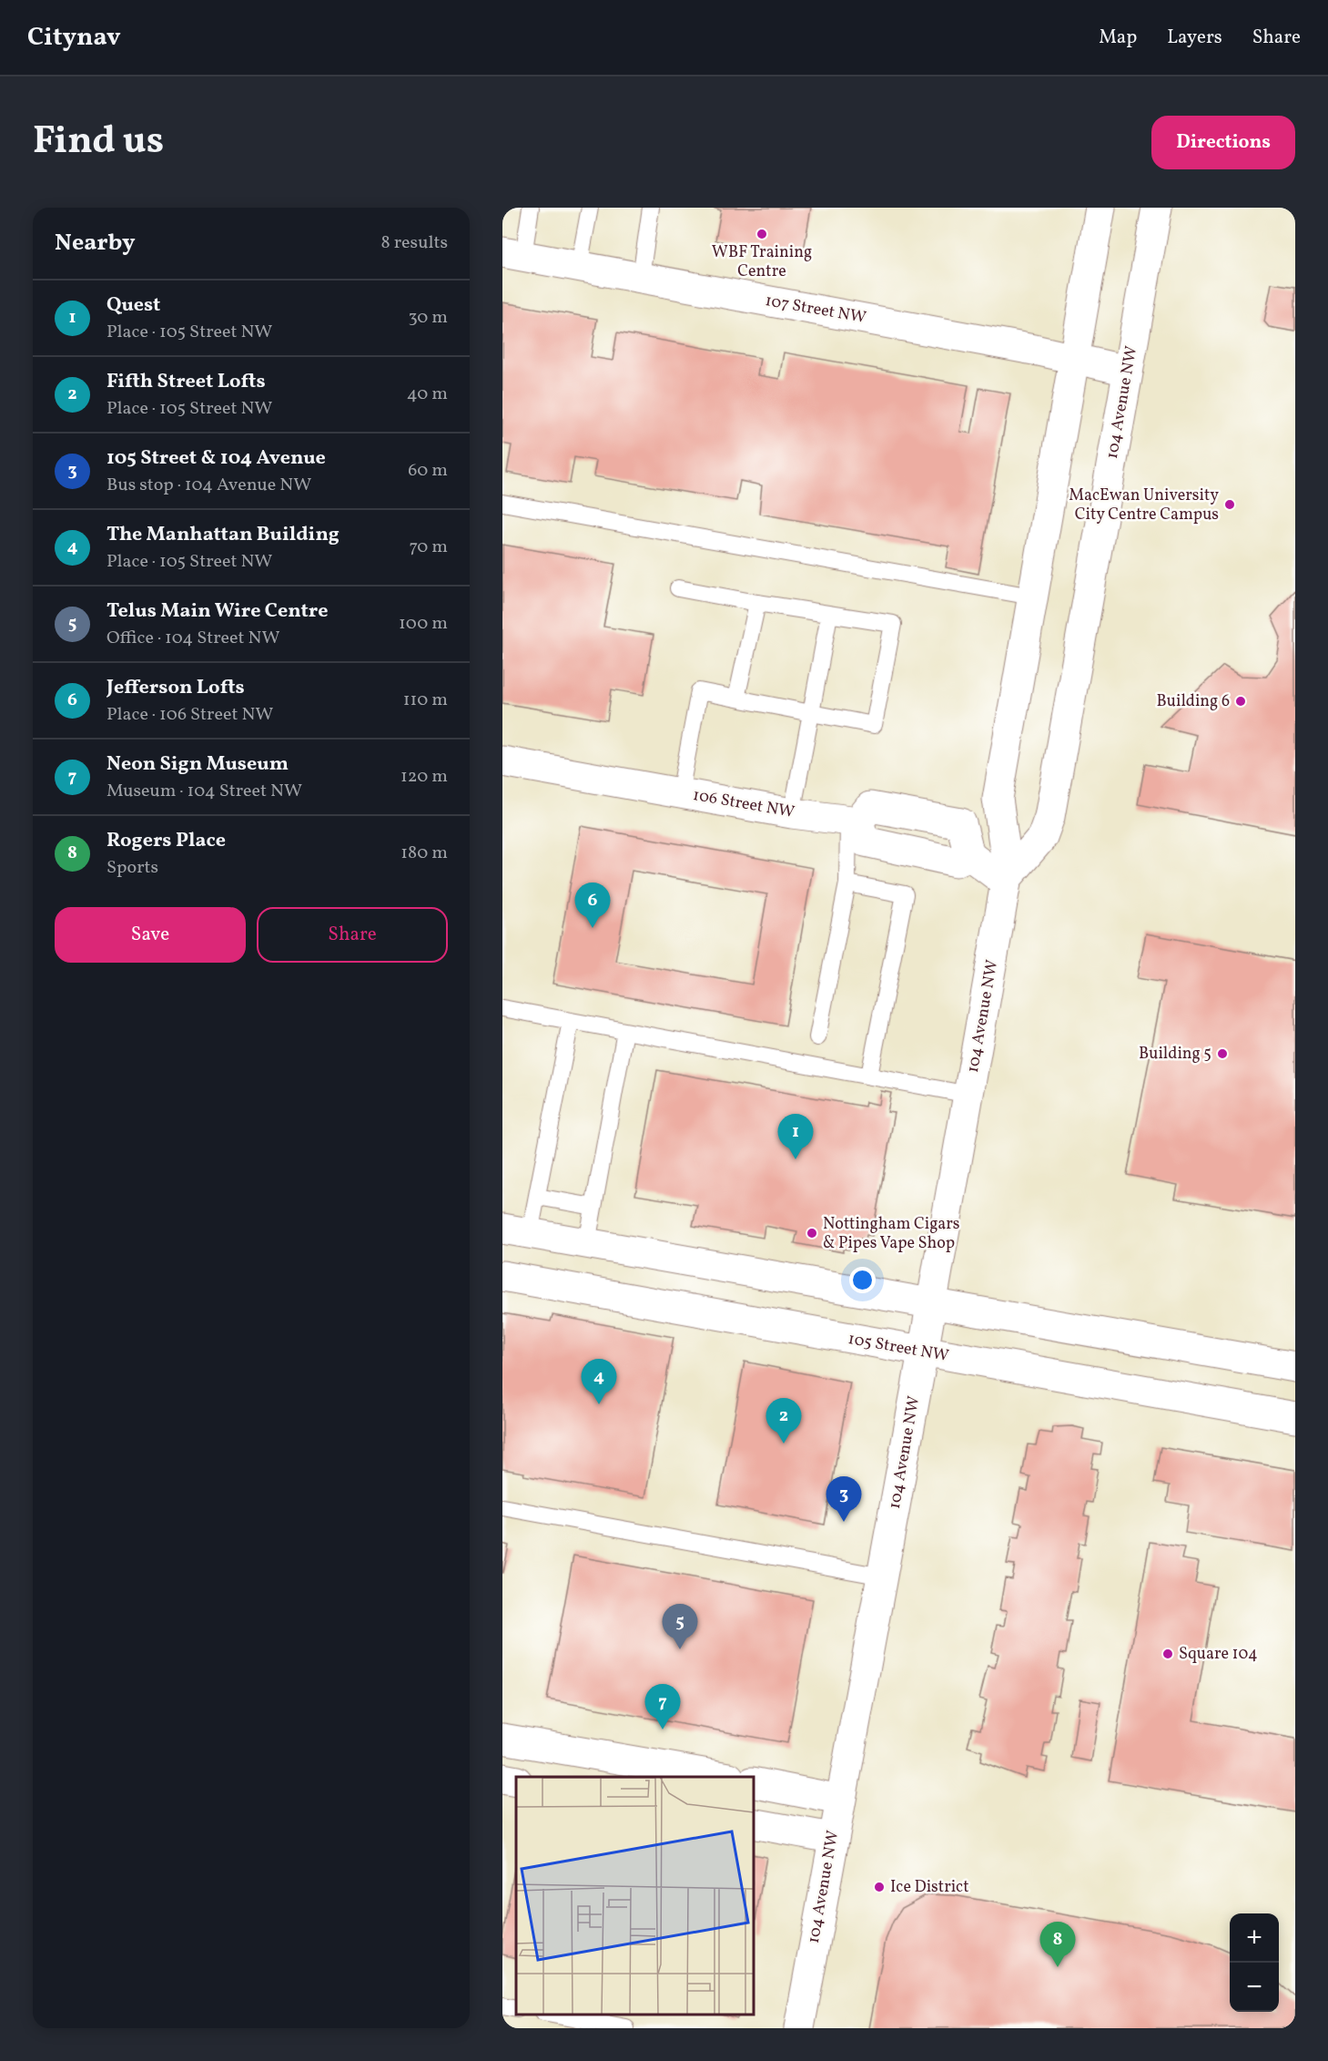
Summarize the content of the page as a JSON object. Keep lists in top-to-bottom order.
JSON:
{
  "streets": {
    "street": [
      "107 Street NW",
      "104 Avenue NW",
      "106 Street NW",
      "105 Street NW"
    ]
  },
  "crossings": [
    ["107 Street NW", "104 Avenue NW"],
    ["104 Avenue NW", "105 Street NW"]
  ],
  "places": [
    "WBF Training Centre",
    "MacEwan University City Centre Campus",
    "Building 6",
    "Building 5",
    "Nottingham Cigars & Pipes Vape Shop",
    "Square 104",
    "Ice District"
  ],
  "page": {
    "header": "Citynav",
    "nav": ["Map", "Layers", "Share"],
    "title": "Find us",
    "buttons": [
      "Directions",
      ["Save", "Share"]
    ],
    "heading": ["Nearby", "8 results"],
    "list": [
      {
        "mark": "1",
        "name": "Quest",
        "note": "Place · 105 Street NW",
        "value": "30 m"
      },
      {
        "mark": "2",
        "name": "Fifth Street Lofts",
        "note": "Place · 105 Street NW",
        "value": "40 m"
      },
      {
        "mark": "3",
        "name": "105 Street & 104 Avenue",
        "note": "Bus stop · 104 Avenue NW",
        "value": "60 m"
      },
      {
        "mark": "4",
        "name": "The Manhattan Building",
        "note": "Place · 105 Street NW",
        "value": "70 m"
      },
      {
        "mark": "5",
        "name": "Telus Main Wire Centre",
        "note": "Office · 104 Street NW",
        "value": "100 m"
      },
      {
        "mark": "6",
        "name": "Jefferson Lofts",
        "note": "Place · 106 Street NW",
        "value": "110 m"
      },
      {
        "mark": "7",
        "name": "Neon Sign Museum",
        "note": "Museum · 104 Street NW",
        "value": "120 m"
      },
      {
        "mark": "8",
        "name": "Rogers Place",
        "note": "Sports",
        "value": "180 m"
      }
    ],
    "pins": [
      "6",
      "1",
      "4",
      "2",
      "3",
      "5",
      "7",
      "8"
    ],
    "map_buttons": ["+", "−"]
  }
}
